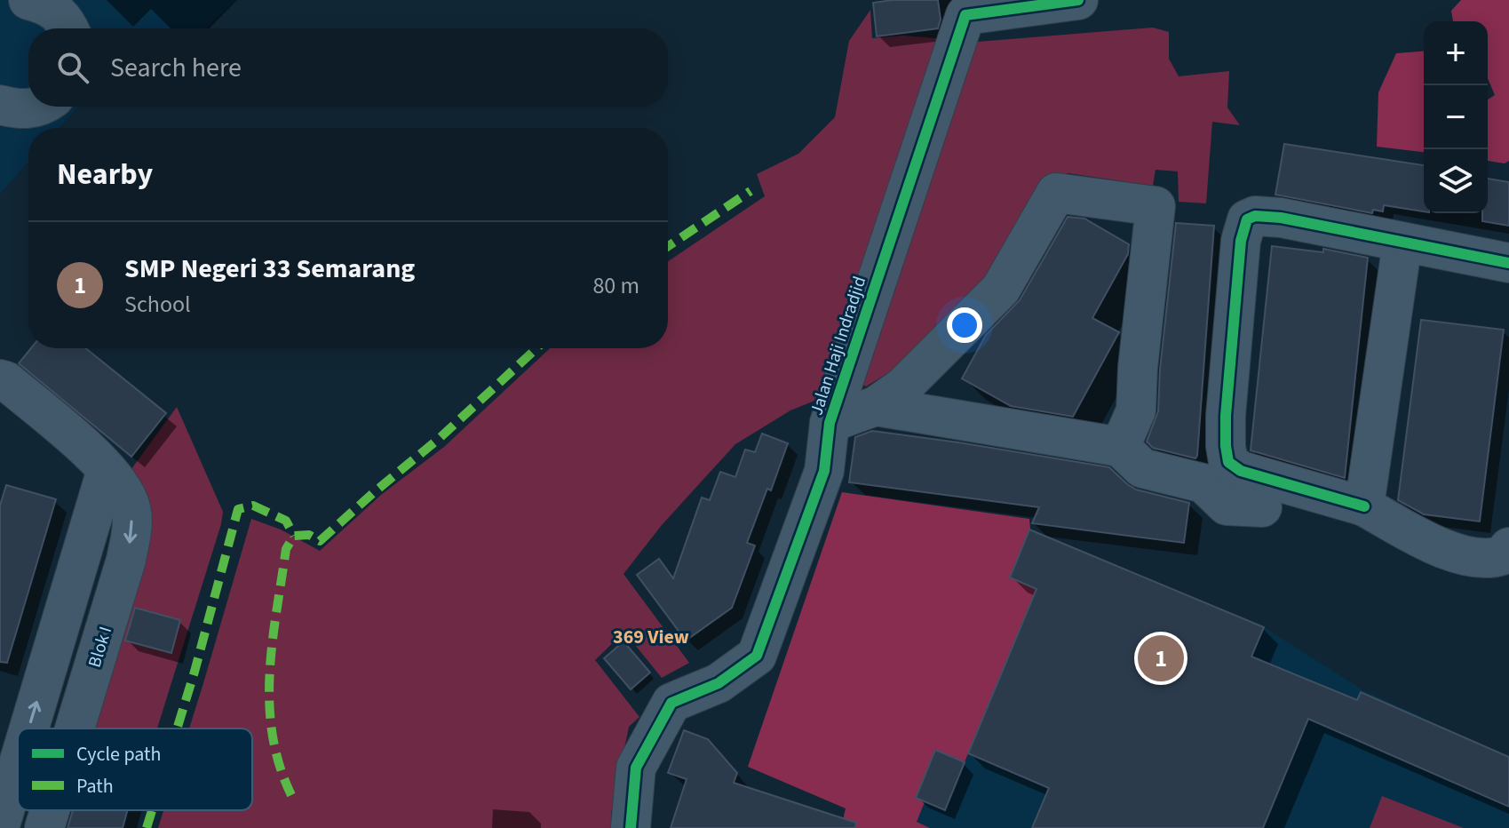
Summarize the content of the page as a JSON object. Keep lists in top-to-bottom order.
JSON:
{
  "streets": {
    "street": ["Jalan Haji Indradjid", "Blok I"]
  },
  "districts": ["369 View"],
  "legend": ["Cycle path", "Path"],
  "page": {
    "map_buttons": ["+", "−"],
    "search": "Search here",
    "heading": "Nearby",
    "list": [
      {
        "mark": "1",
        "name": "SMP Negeri 33 Semarang",
        "note": "School",
        "value": "80 m"
      }
    ],
    "pins": "1"
  }
}
